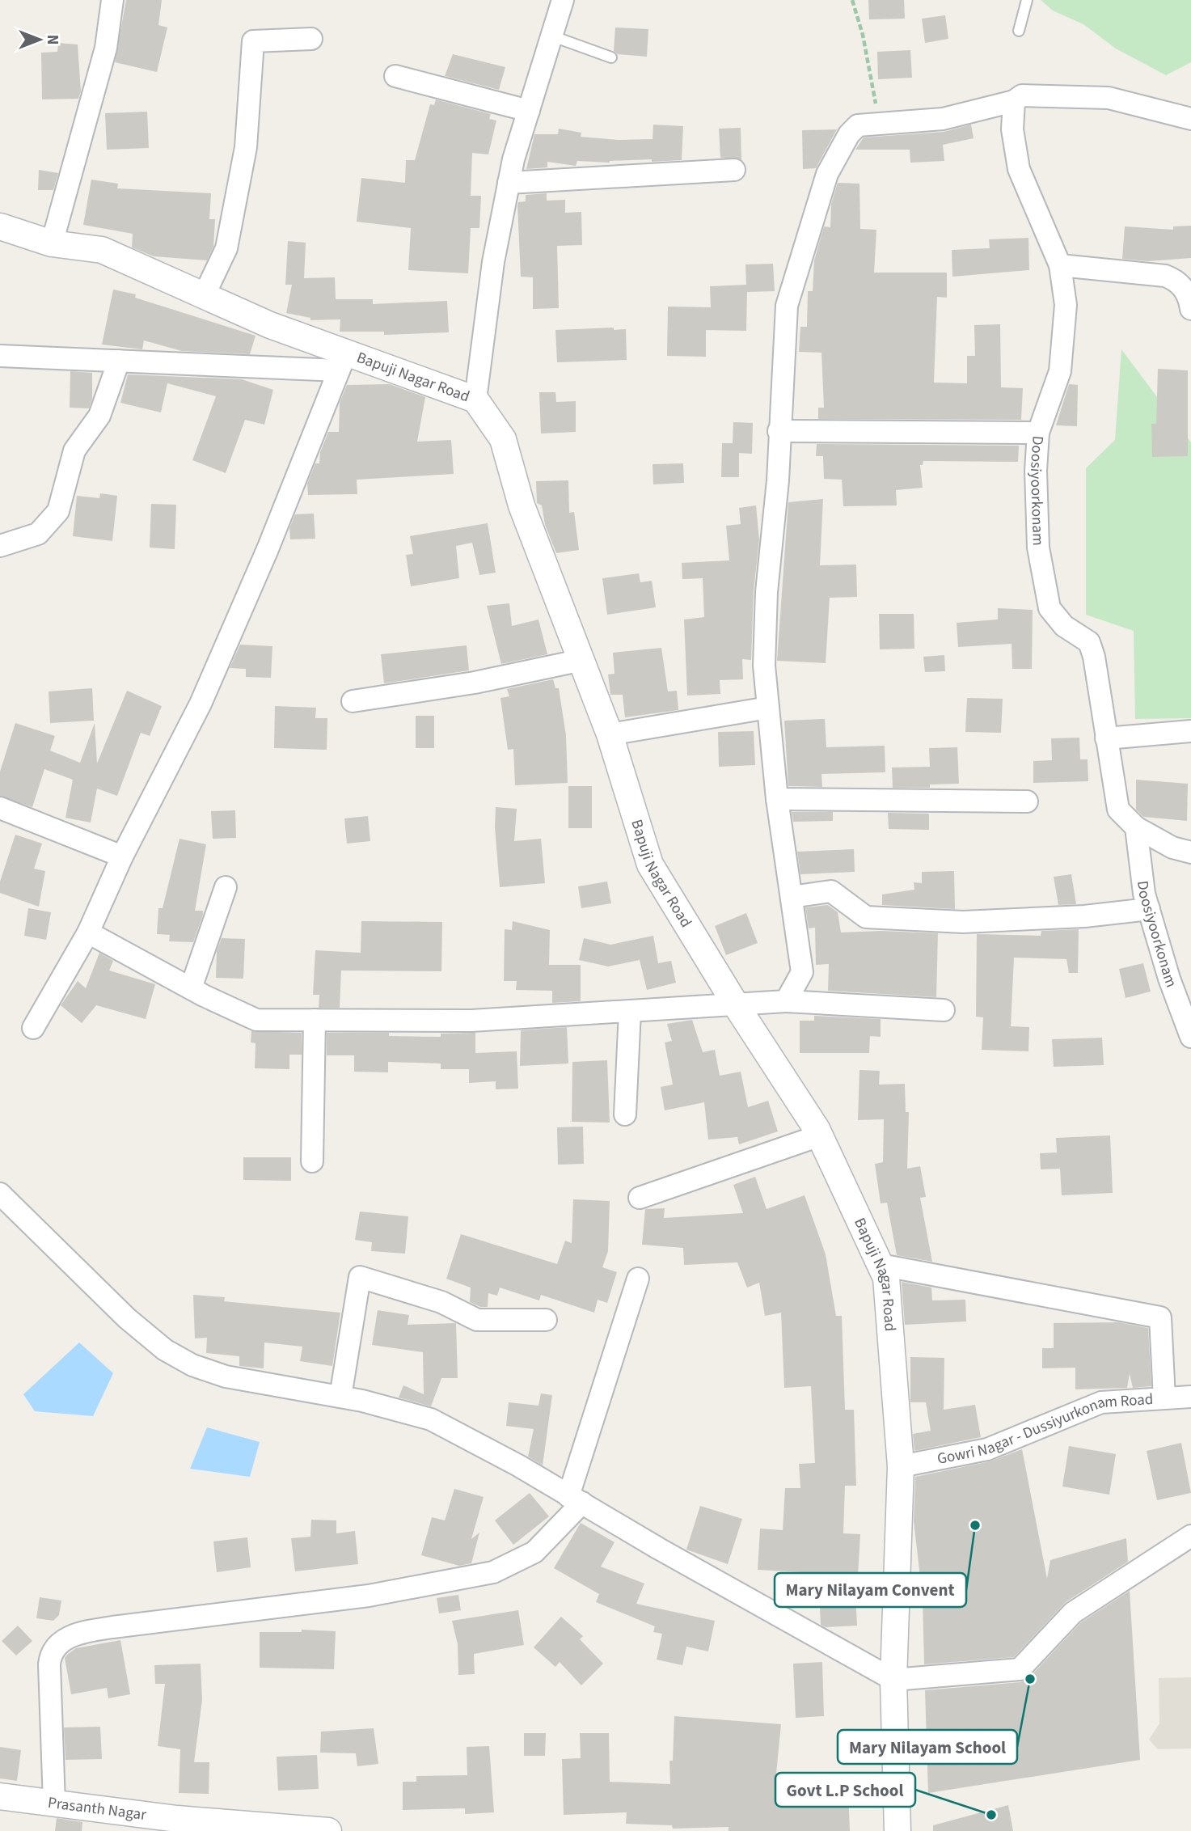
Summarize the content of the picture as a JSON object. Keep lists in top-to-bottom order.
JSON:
{
  "streets": {
    "street": [
      "Bapuji Nagar Road",
      "Doosiyoorkonam",
      "Gowri Nagar - Dussiyurkonam Road",
      "Prasanth Nagar"
    ]
  },
  "crossings": [
    ["Bapuji Nagar Road", "Gowri Nagar - Dussiyurkonam Road"]
  ],
  "places": ["Mary Nilayam Convent", "Mary Nilayam School", "Govt L.P School"],
  "north": "right"
}
